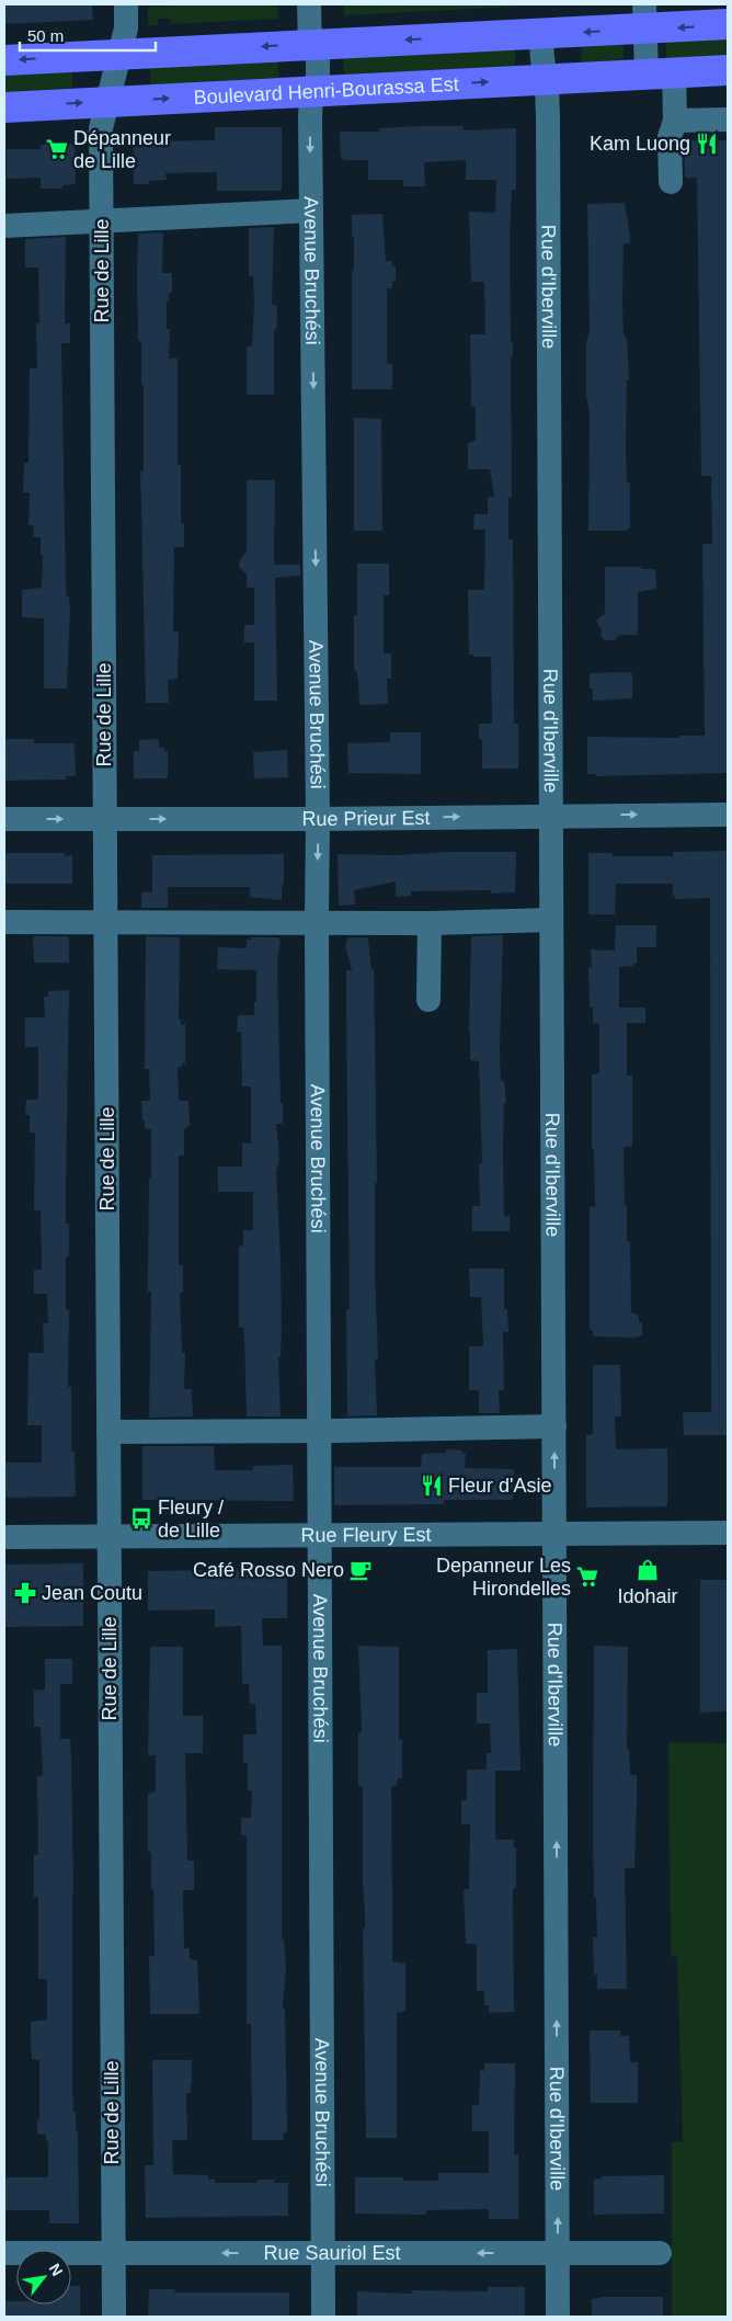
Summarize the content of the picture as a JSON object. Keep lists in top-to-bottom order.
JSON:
{
  "streets": {
    "main road": ["Boulevard Henri-Bourassa Est"],
    "street": [
      "Rue de Lille",
      "Avenue Bruchési",
      "Rue d'Iberville",
      "Rue Prieur Est",
      "Rue Fleury Est",
      "Rue Sauriol Est"
    ]
  },
  "crossings": [
    ["Boulevard Henri-Bourassa Est", "Rue de Lille"],
    ["Boulevard Henri-Bourassa Est", "Avenue Bruchési"],
    ["Boulevard Henri-Bourassa Est", "Rue d'Iberville"],
    ["Rue de Lille", "Rue Prieur Est"],
    ["Rue de Lille", "Rue Fleury Est"],
    ["Rue de Lille", "Rue Sauriol Est"],
    ["Avenue Bruchési", "Rue Prieur Est"],
    ["Avenue Bruchési", "Rue Fleury Est"],
    ["Avenue Bruchési", "Rue Sauriol Est"],
    ["Rue d'Iberville", "Rue Prieur Est"],
    ["Rue d'Iberville", "Rue Fleury Est"],
    ["Rue d'Iberville", "Rue Sauriol Est"]
  ],
  "one_way": ["Avenue Bruchési", "Rue d'Iberville", "Rue Sauriol Est"],
  "places": {
    "restaurant": ["Kam Luong", "Fleur d'Asie"],
    "supermarket": ["Dépanneur de Lille", "Depanneur Les Hirondelles"],
    "bus stop": ["Fleury / de Lille"],
    "cafe": ["Café Rosso Nero"],
    "shop": ["Idohair"],
    "pharmacy": ["Jean Coutu"]
  },
  "scale_bar": "50 m",
  "north": "top right"
}
